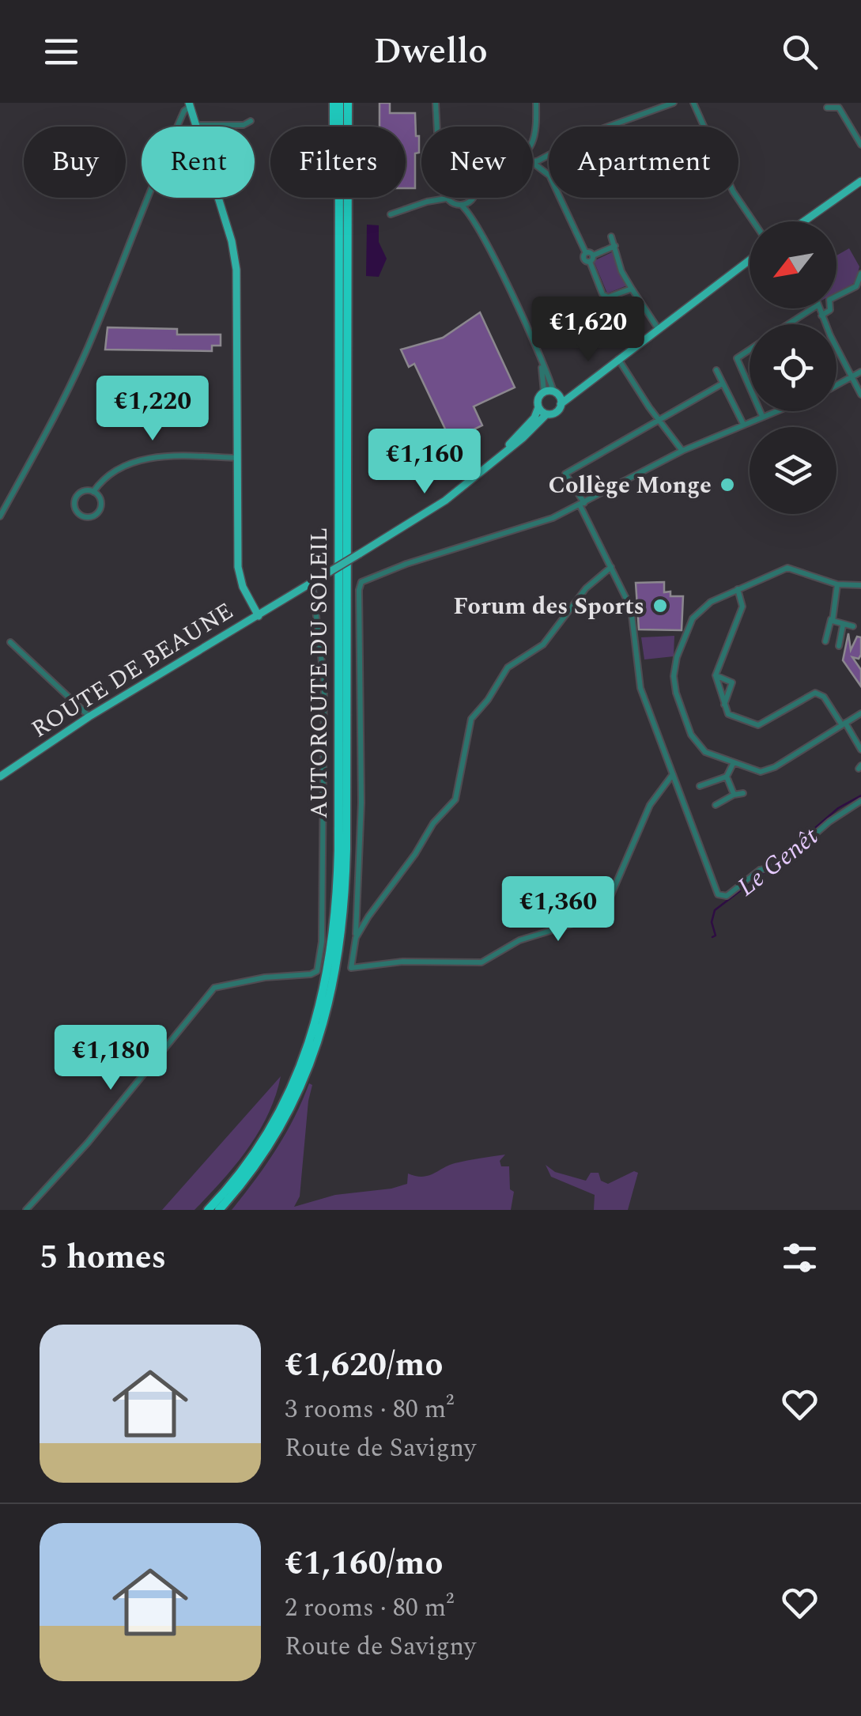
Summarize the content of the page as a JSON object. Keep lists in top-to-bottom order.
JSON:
{
  "streets": {
    "highway": ["AUTOROUTE DU SOLEIL"],
    "main road": ["ROUTE DE BEAUNE"]
  },
  "water": ["Le Genêt"],
  "places": ["Collège Monge", "Forum des Sports"],
  "north": "bottom left",
  "page": {
    "header": "Dwello",
    "chip": [
      "Buy",
      "Rent",
      "Filters",
      "New",
      "Apartment"
    ],
    "price": [
      "€1,620",
      "€1,220",
      "€1,160",
      "€1,360",
      "€1,180"
    ],
    "heading": "5 homes",
    "list": [
      {
        "name": "€1,620/mo",
        "note": "3 rooms · 80 m² · Route de Savigny"
      },
      {
        "name": "€1,160/mo",
        "note": "2 rooms · 80 m² · Route de Savigny"
      }
    ]
  }
}
